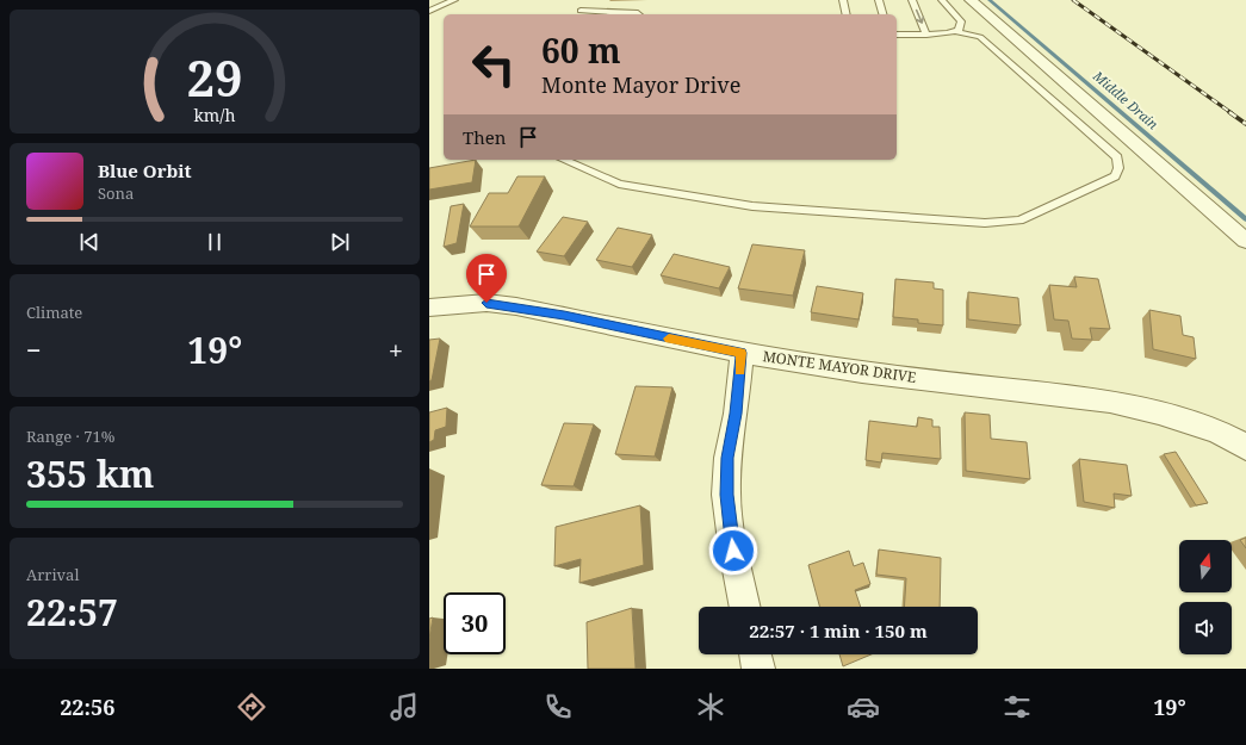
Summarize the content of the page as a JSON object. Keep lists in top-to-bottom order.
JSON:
{
  "streets": {
    "street": ["MONTE MAYOR DRIVE"]
  },
  "water": ["Middle Drain"],
  "north": "top",
  "page": {
    "turn": ["60 m", "Monte Mayor Drive"],
    "then": "Then",
    "song": ["Blue Orbit", "Sona"],
    "tile": [
      "Climate",
      ["Range · 71%", "355 km"],
      ["Arrival", "22:57"]
    ],
    "heat": ["−", "19°", "+"],
    "limit": "30",
    "trip": "22:57 · 1 min · 150 m",
    "tabs": ["22:56", "19°"],
    "gauge": ["29", "km/h"]
  }
}
